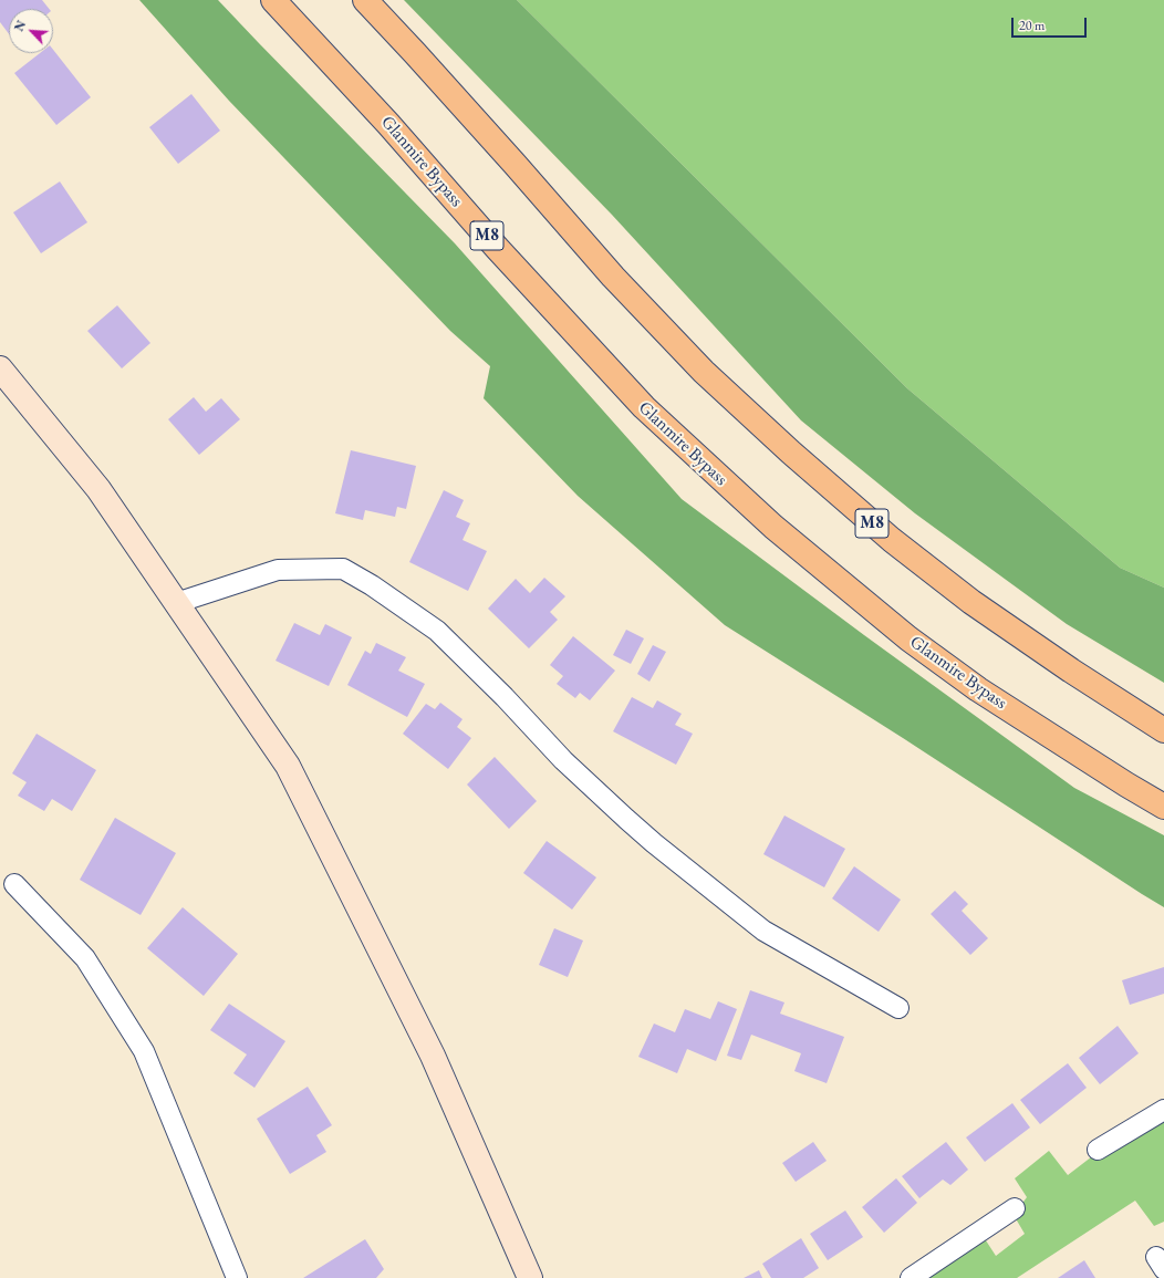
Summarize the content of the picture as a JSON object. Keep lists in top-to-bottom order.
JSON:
{
  "streets": {
    "highway": ["Glanmire Bypass", "M8"]
  },
  "scale_bar": "20 m",
  "north": "top left"
}
